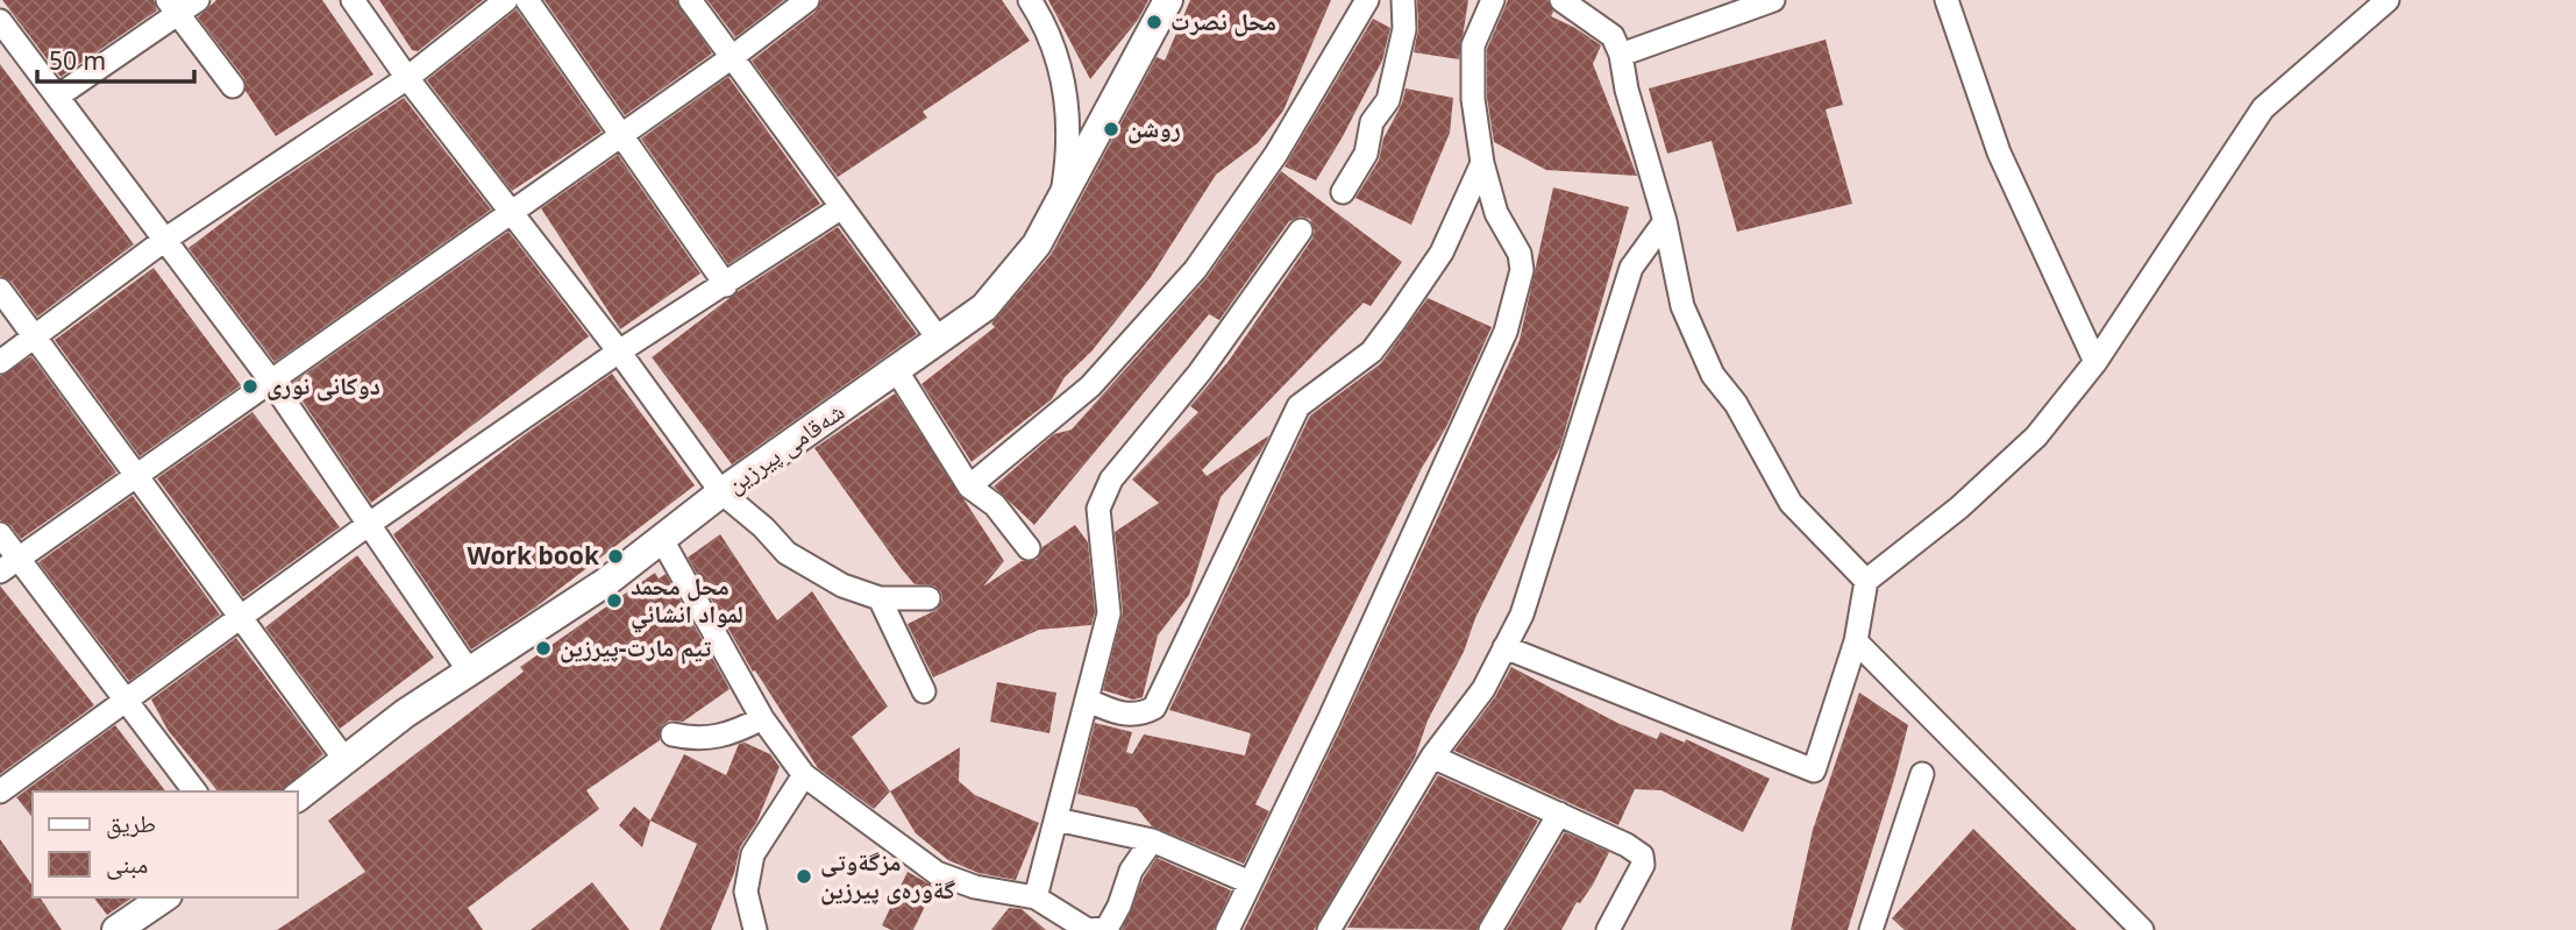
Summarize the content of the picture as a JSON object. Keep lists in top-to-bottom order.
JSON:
{
  "streets": {
    "street": ["شەقامی پیرزین"]
  },
  "places": [
    "محل نصرت",
    "روشن",
    "دوکانی نوری",
    "Work book",
    "محل محمد لمواد انشائي",
    "تیم مارت-پیرزین",
    "مزگةوتی گةورەی پیرزین"
  ],
  "legend": ["طريق", "مبنى"],
  "scale_bar": "50 m"
}
